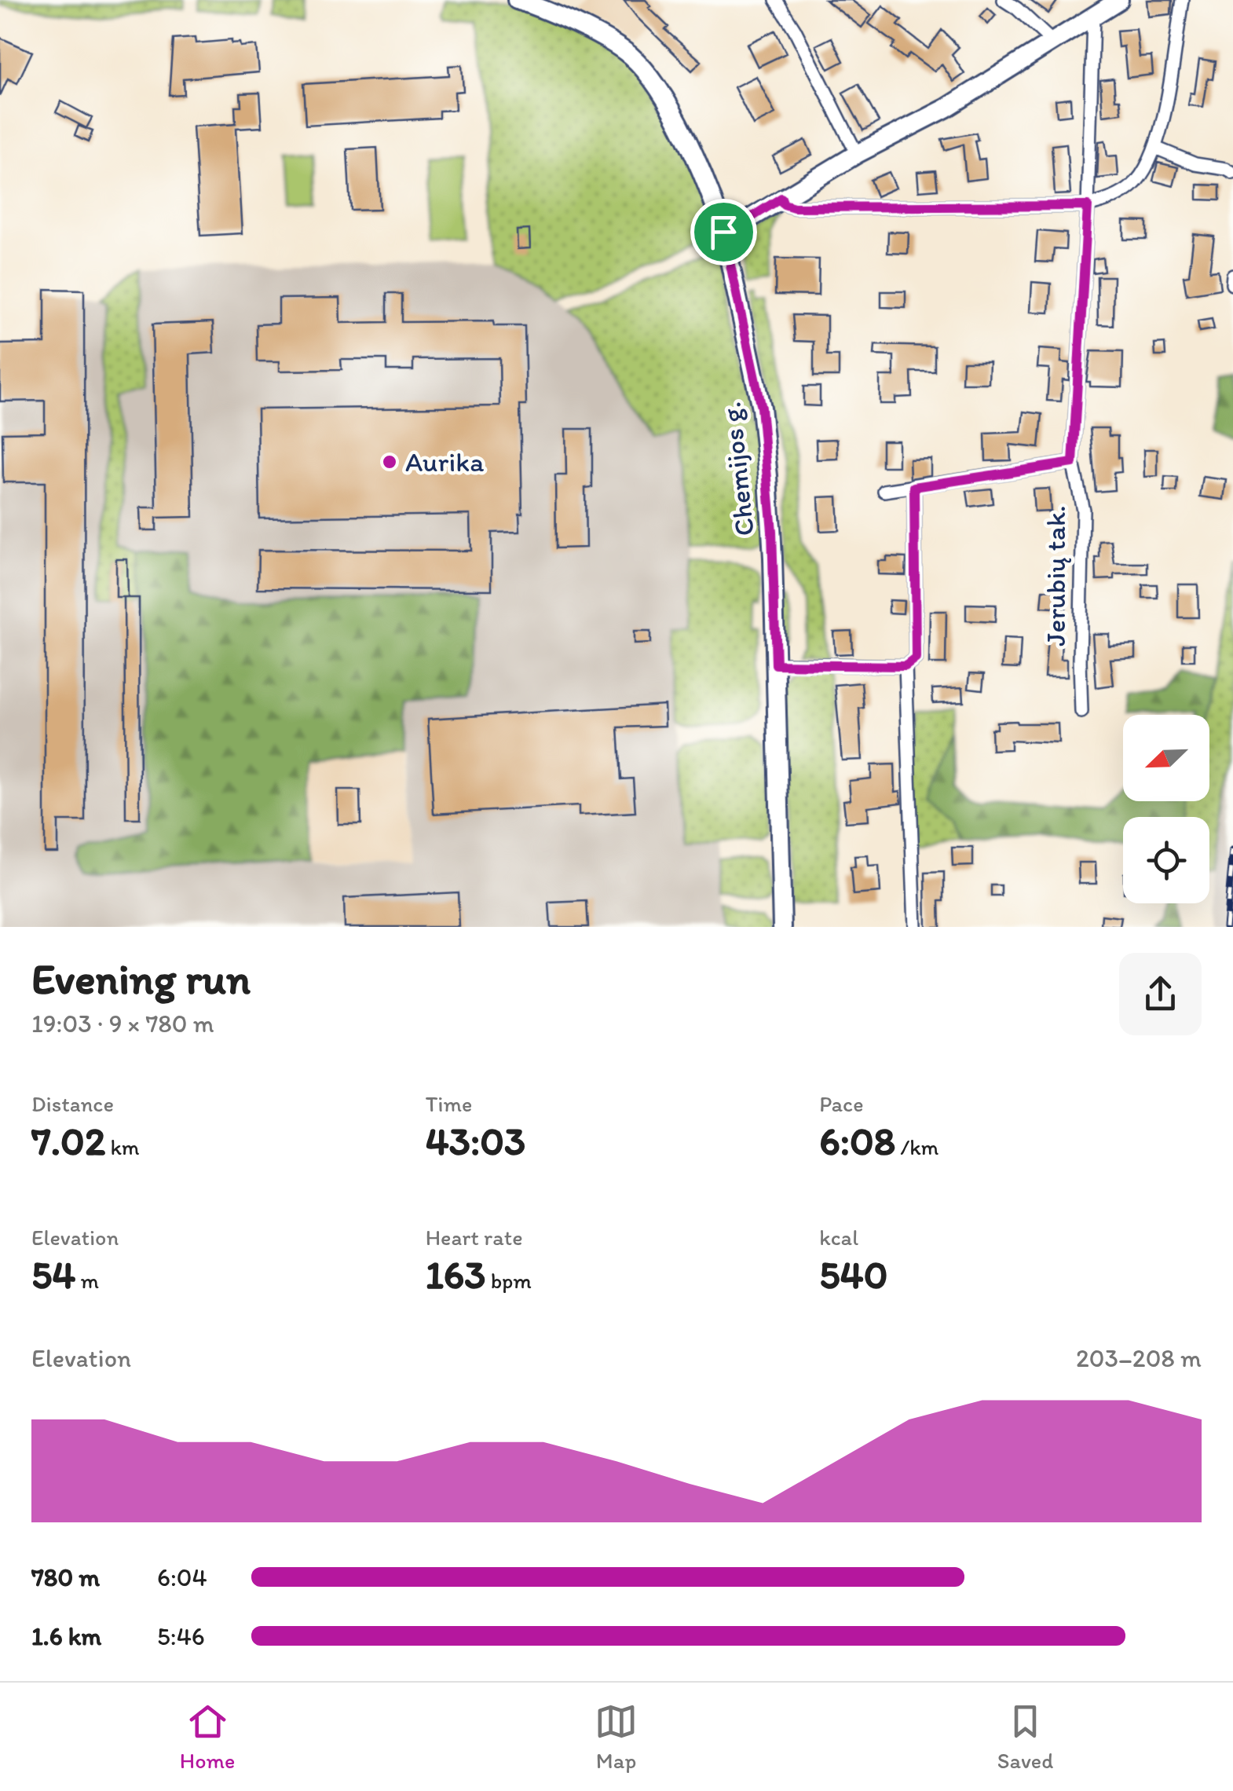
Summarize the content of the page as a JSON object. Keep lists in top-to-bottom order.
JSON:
{
  "streets": {
    "main road": ["Chemijos g."],
    "street": ["Jerubių tak."]
  },
  "places": ["Aurika"],
  "north": "bottom left",
  "page": {
    "heading": ["Evening run", "19:03 · 9 × 780 m"],
    "stats": [
      ["Distance", "7.02 km"],
      ["Time", "43:03"],
      ["Pace", "6:08 /km"],
      ["Elevation", "54 m"],
      ["Heart rate", "163 bpm"],
      ["kcal", "540"]
    ],
    "chart": ["Elevation", "203–208 m"],
    "list": [
      {
        "name": "780 m",
        "note": "6:04"
      },
      {
        "name": "1.6 km",
        "note": "5:46"
      }
    ],
    "tabs": ["Home", "Map", "Saved"]
  }
}
